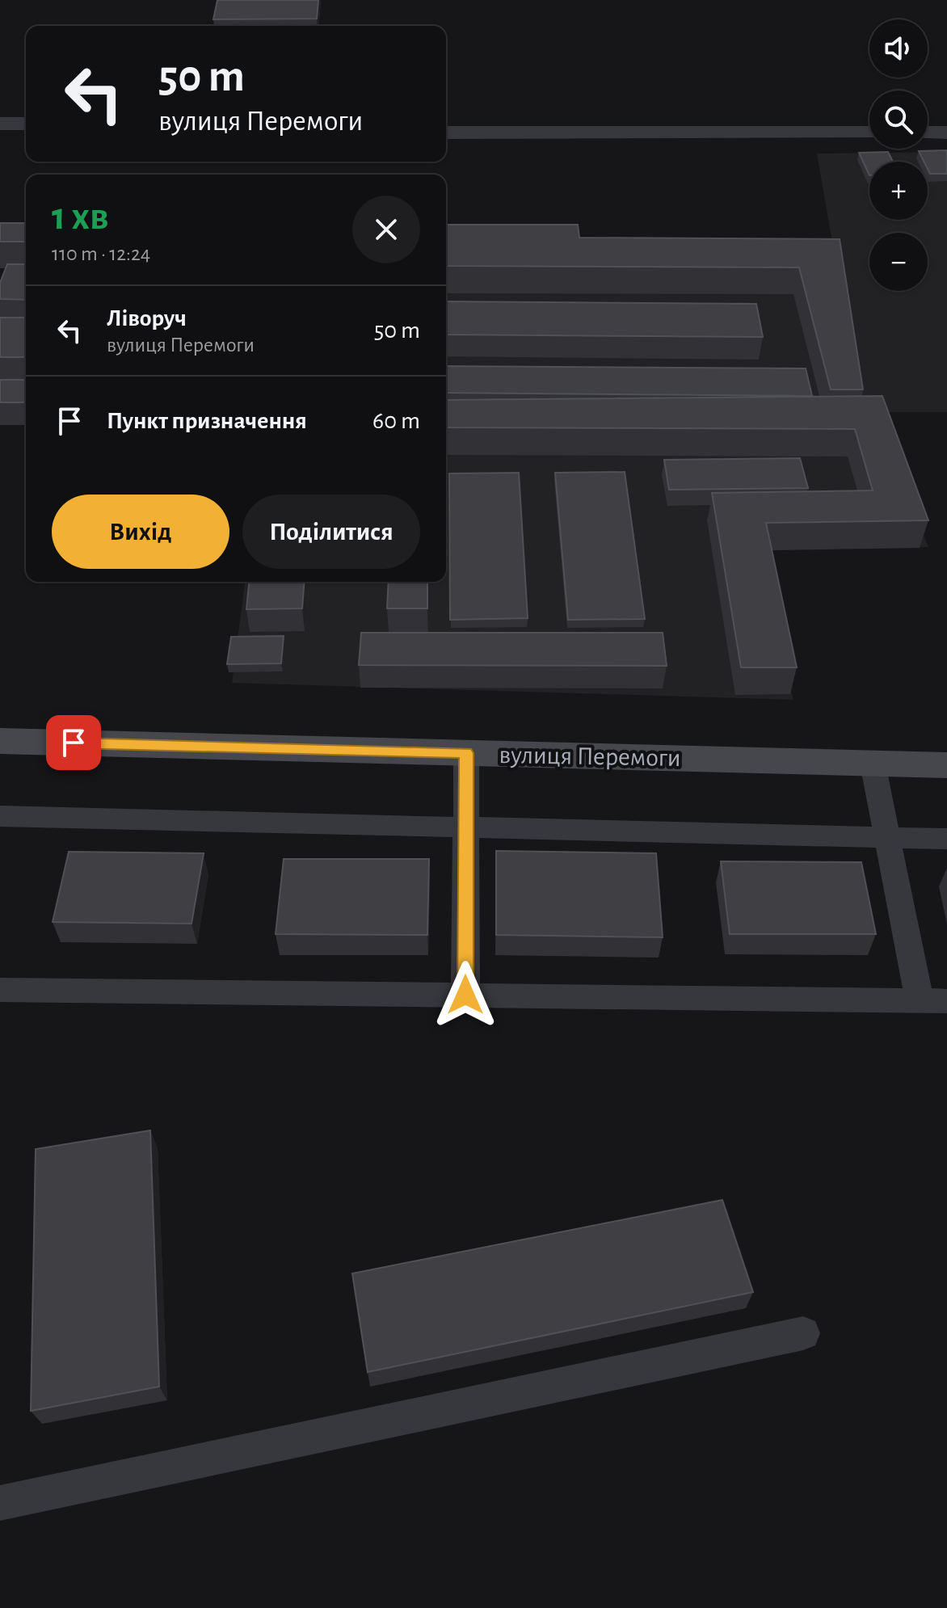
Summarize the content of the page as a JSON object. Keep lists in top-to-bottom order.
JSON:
{
  "streets": {
    "main road": ["вулиця Перемоги"]
  },
  "page": {
    "map_buttons": ["+", "−"],
    "turn": ["50 m", "вулиця Перемоги"],
    "heading": ["1 хв", "110 m · 12:24"],
    "list": [
      {
        "name": "Ліворуч",
        "note": "вулиця Перемоги",
        "value": "50 m"
      },
      {
        "name": "Пункт призначення",
        "value": "60 m"
      }
    ],
    "buttons": ["Вихід", "Поділитися"]
  }
}
